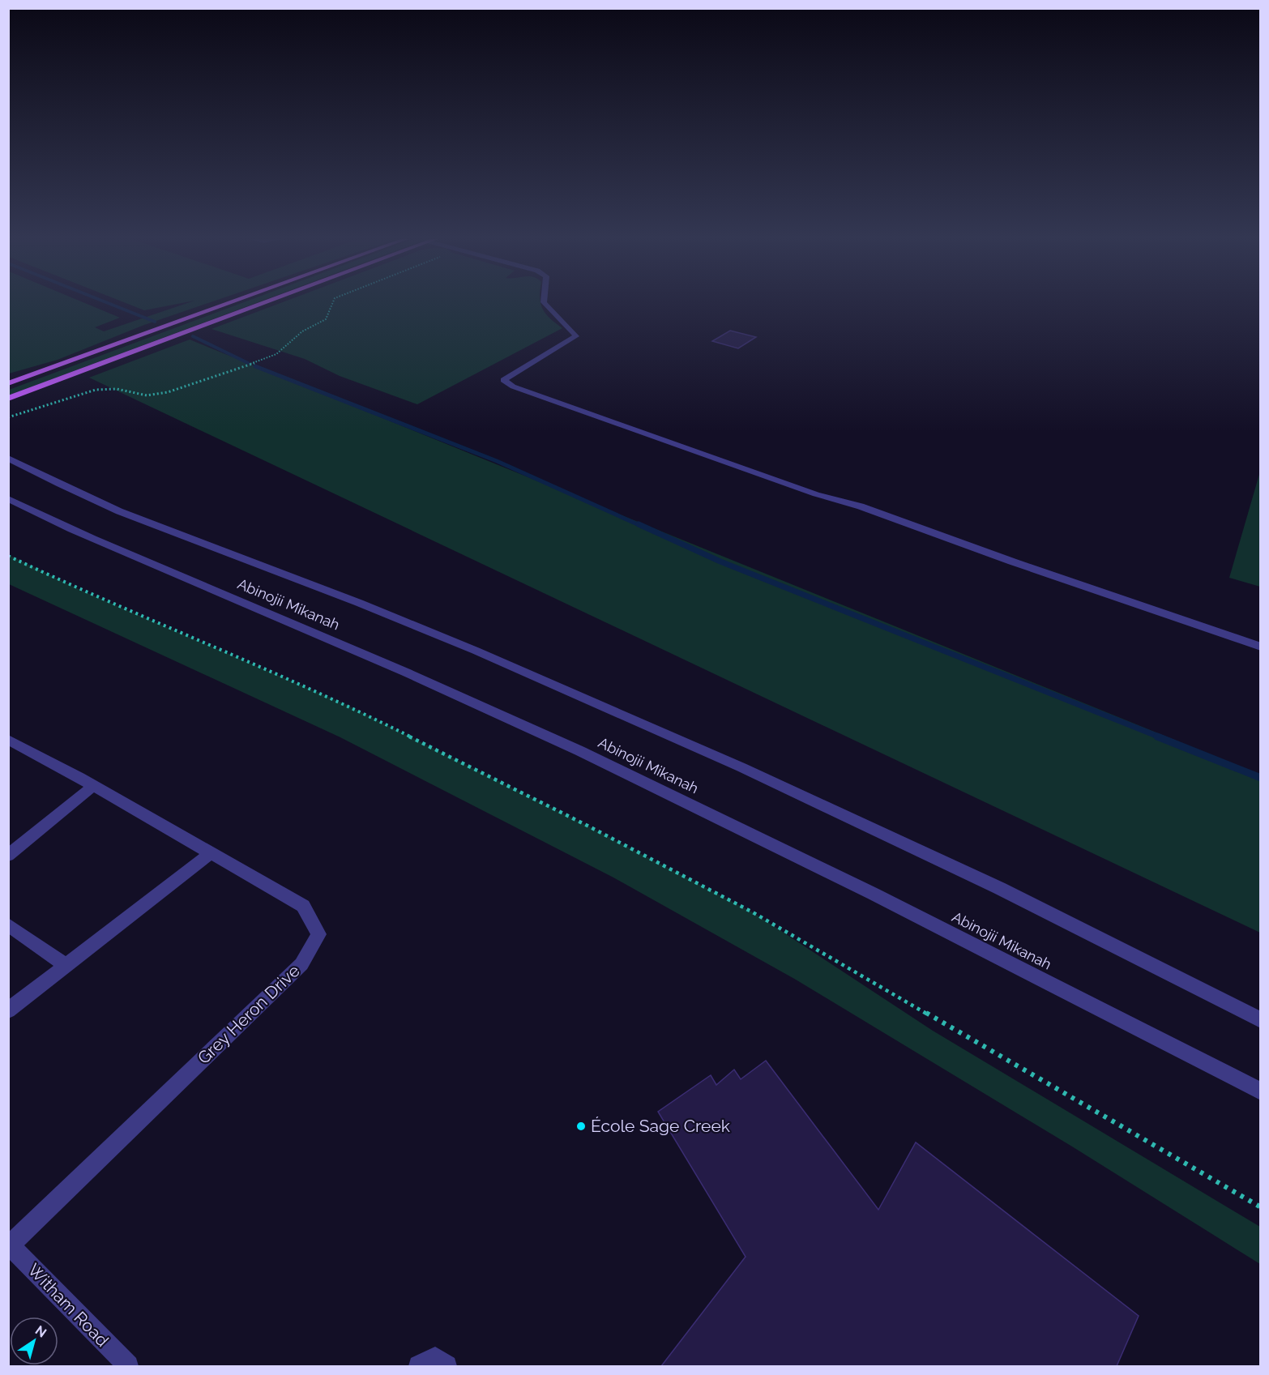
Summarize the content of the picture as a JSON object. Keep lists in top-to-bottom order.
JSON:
{
  "streets": {
    "street": ["Abinojii Mikanah", "Grey Heron Drive", "Witham Road"]
  },
  "crossings": [
    ["Grey Heron Drive", "Witham Road"]
  ],
  "places": ["École Sage Creek"],
  "north": "top right"
}
